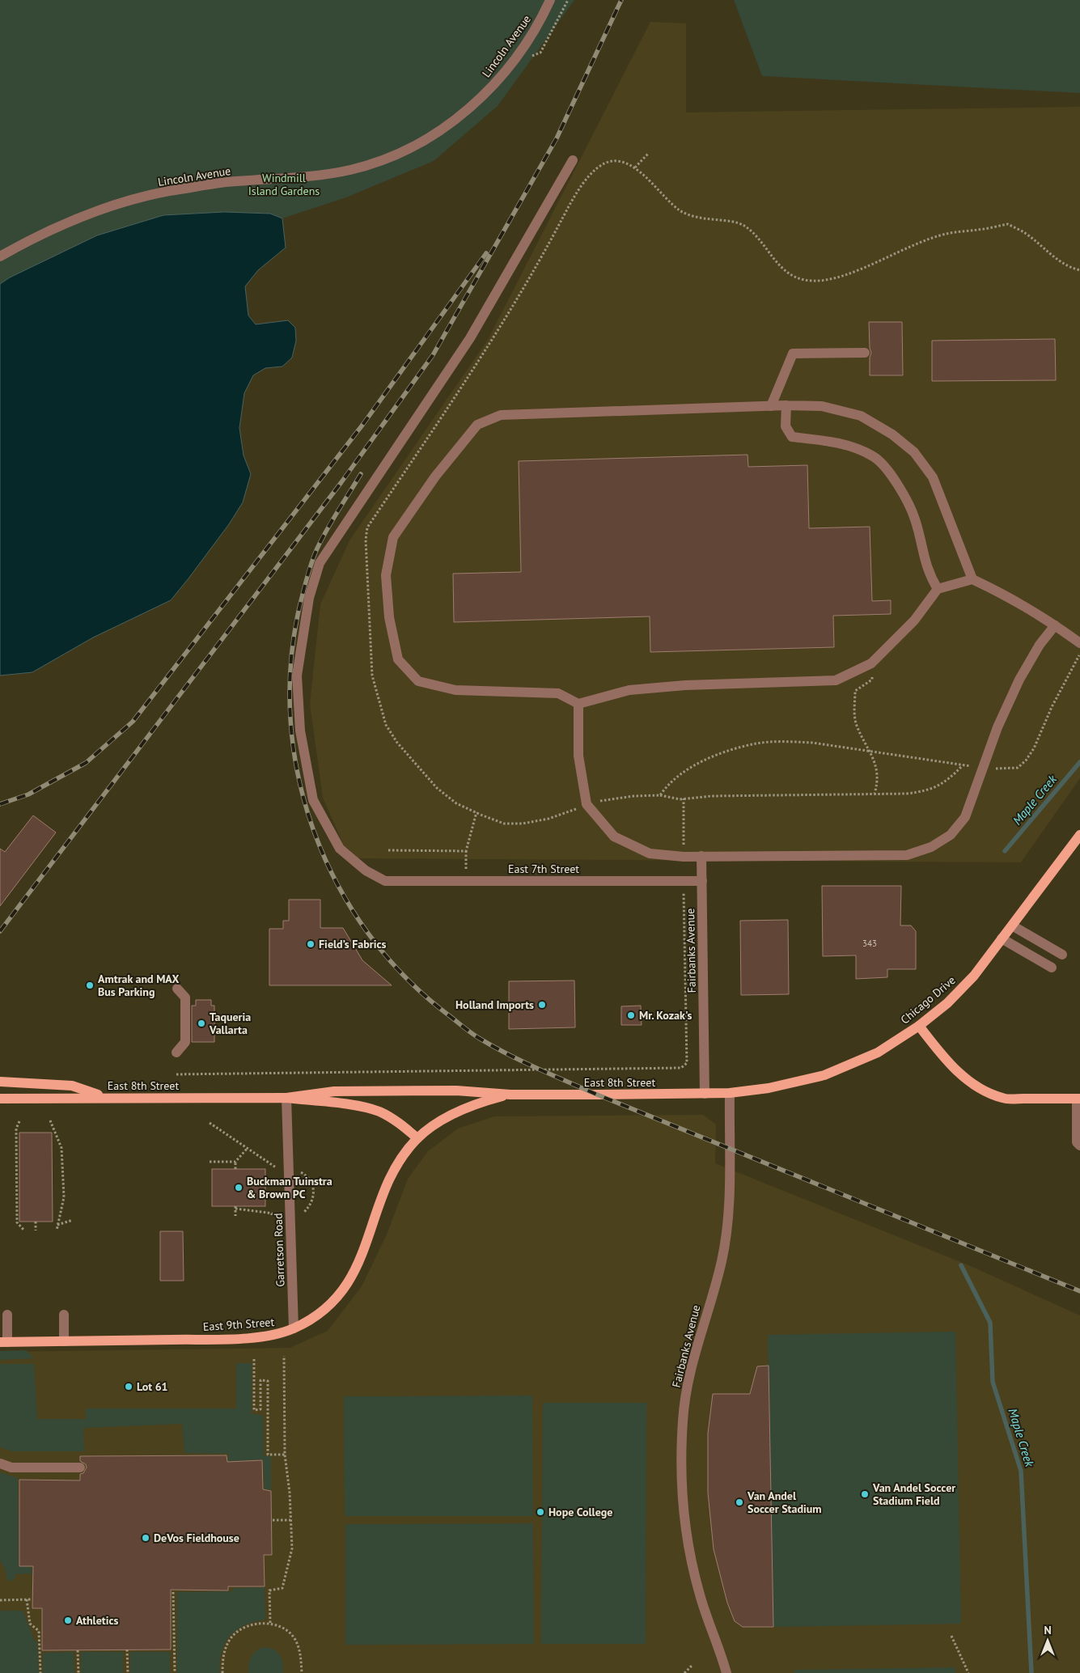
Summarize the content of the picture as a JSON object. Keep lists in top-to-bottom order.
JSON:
{
  "streets": {
    "main road": ["Chicago Drive", "East 8th Street", "East 9th Street"],
    "street": [
      "Lincoln Avenue",
      "East 7th Street",
      "Fairbanks Avenue",
      "Garretson Road"
    ]
  },
  "crossings": [
    ["East 7th Street", "Fairbanks Avenue"],
    ["Fairbanks Avenue", "Chicago Drive"],
    ["Fairbanks Avenue", "East 8th Street"],
    ["Chicago Drive", "East 8th Street"],
    ["East 8th Street", "Garretson Road"],
    ["East 8th Street", "East 9th Street"],
    ["Garretson Road", "East 9th Street"]
  ],
  "water": ["Maple Creek"],
  "parks": ["Windmill Island Gardens"],
  "places": [
    "Field’s Fabrics",
    "Amtrak and MAX Bus Parking",
    "Holland Imports",
    "Mr. Kozak's",
    "Taqueria Vallarta",
    "Buckman Tuinstra & Brown PC",
    "Lot 61",
    "Van Andel Soccer Stadium Field",
    "Van Andel Soccer Stadium",
    "Hope College",
    "DeVos Fieldhouse",
    "Athletics"
  ],
  "house_numbers": ["343"],
  "north": "top"
}
